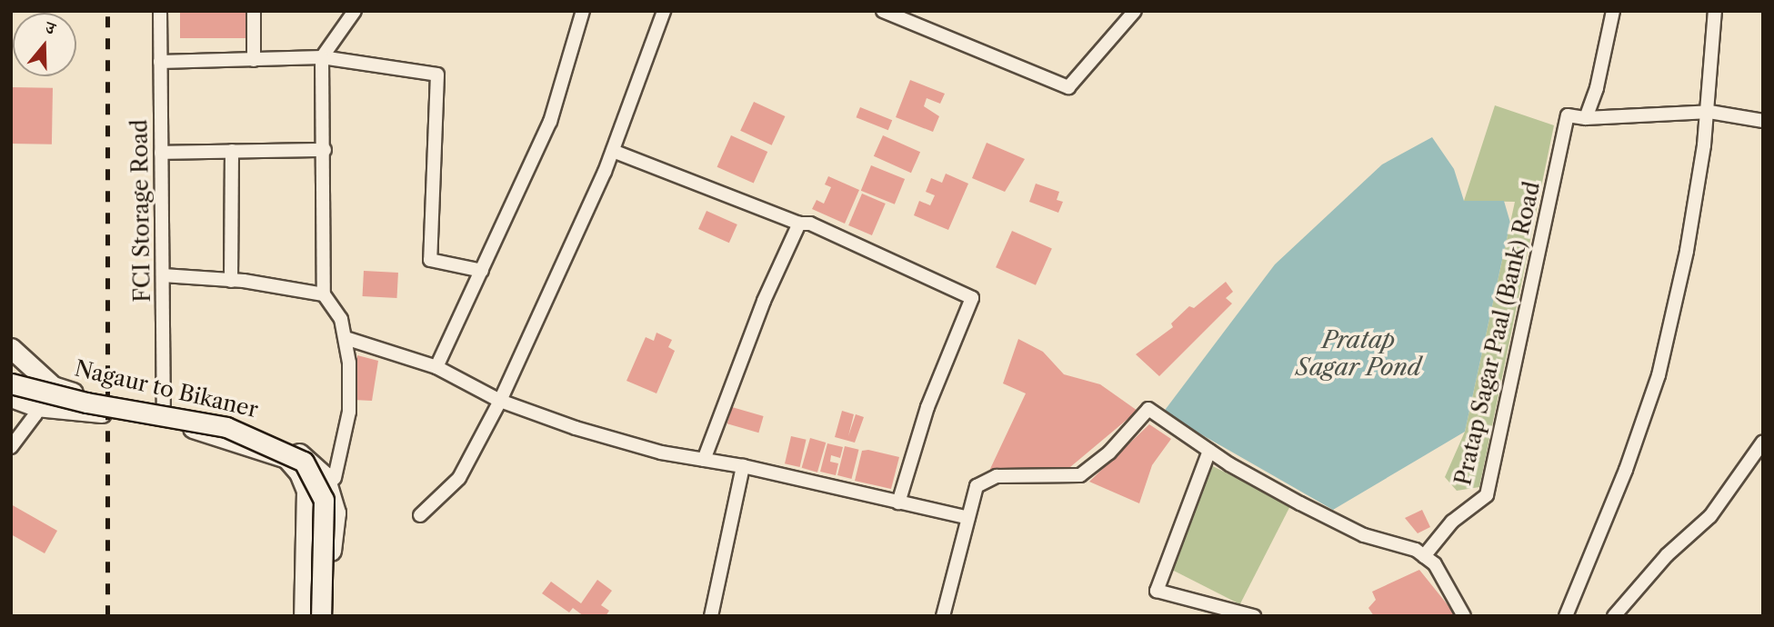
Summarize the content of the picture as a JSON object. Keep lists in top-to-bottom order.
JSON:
{
  "streets": {
    "main road": ["Nagaur to Bikaner"],
    "street": ["FCI Storage Road", "Pratap Sagar Paal (Bank) Road"]
  },
  "crossings": [
    ["FCI Storage Road", "Nagaur to Bikaner"]
  ],
  "water": ["Pratap Sagar Pond"],
  "north": "top"
}
